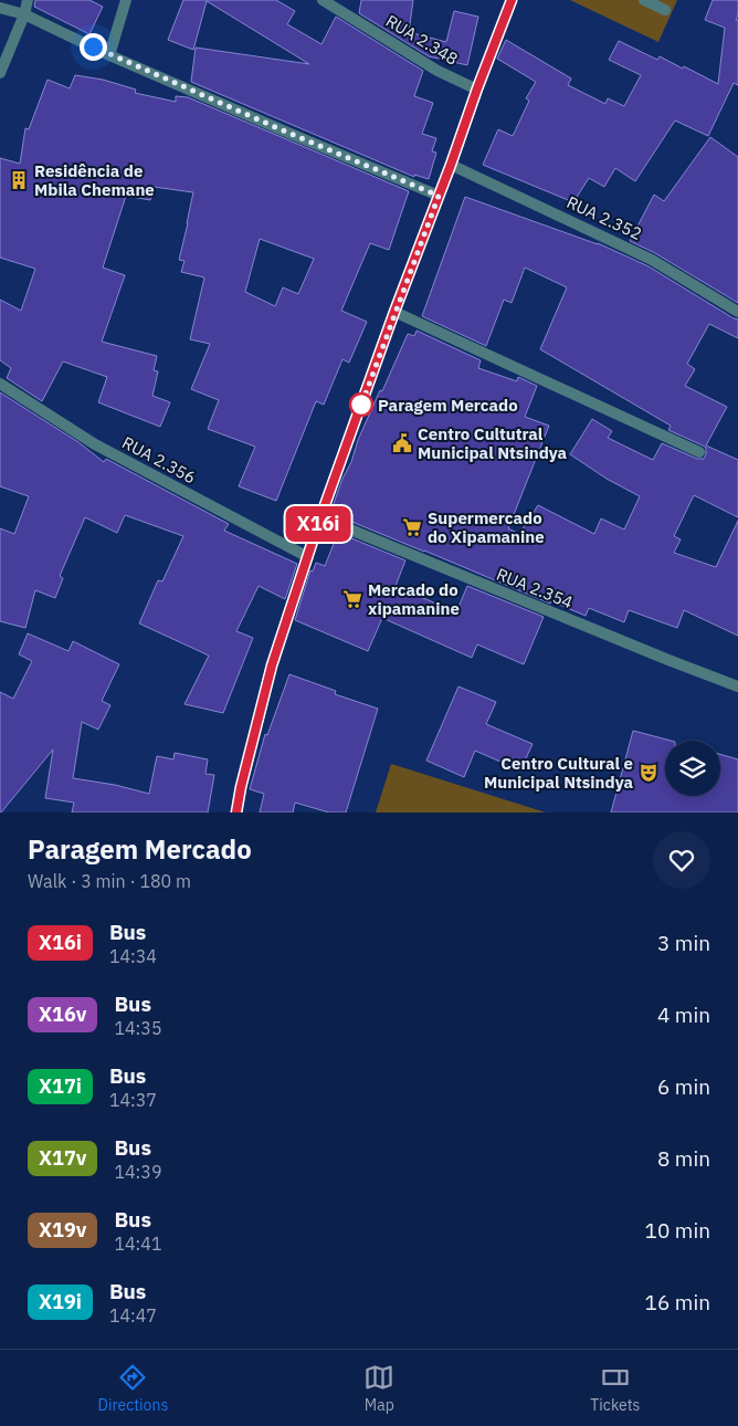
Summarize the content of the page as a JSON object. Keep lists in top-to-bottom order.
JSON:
{
  "streets": {
    "street": [
      "RUA 2.348",
      "RUA 2.352",
      "RUA 2.356",
      "RUA 2.354"
    ]
  },
  "places": {
    "building": ["Residência de Mbila Chemane"],
    "other": ["Paragem Mercado"],
    "public building": ["Centro Cultutral Municipal Ntsindya"],
    "supermarket": ["Supermercado do Xipamanine", "Mercado do xipamanine"],
    "theatre": ["Centro Cultural e Municipal Ntsindya"]
  },
  "lines": ["bus line X16i"],
  "page": {
    "on_map": "X16i",
    "heading": ["Paragem Mercado", "Walk · 3 min · 180 m"],
    "list": [
      {
        "mark": "X16i",
        "name": "Bus",
        "note": "14:34",
        "value": "3 min"
      },
      {
        "mark": "X16v",
        "name": "Bus",
        "note": "14:35",
        "value": "4 min"
      },
      {
        "mark": "X17i",
        "name": "Bus",
        "note": "14:37",
        "value": "6 min"
      },
      {
        "mark": "X17v",
        "name": "Bus",
        "note": "14:39",
        "value": "8 min"
      },
      {
        "mark": "X19v",
        "name": "Bus",
        "note": "14:41",
        "value": "10 min"
      },
      {
        "mark": "X19i",
        "name": "Bus",
        "note": "14:47",
        "value": "16 min"
      }
    ],
    "tabs": ["Directions", "Map", "Tickets"]
  }
}
